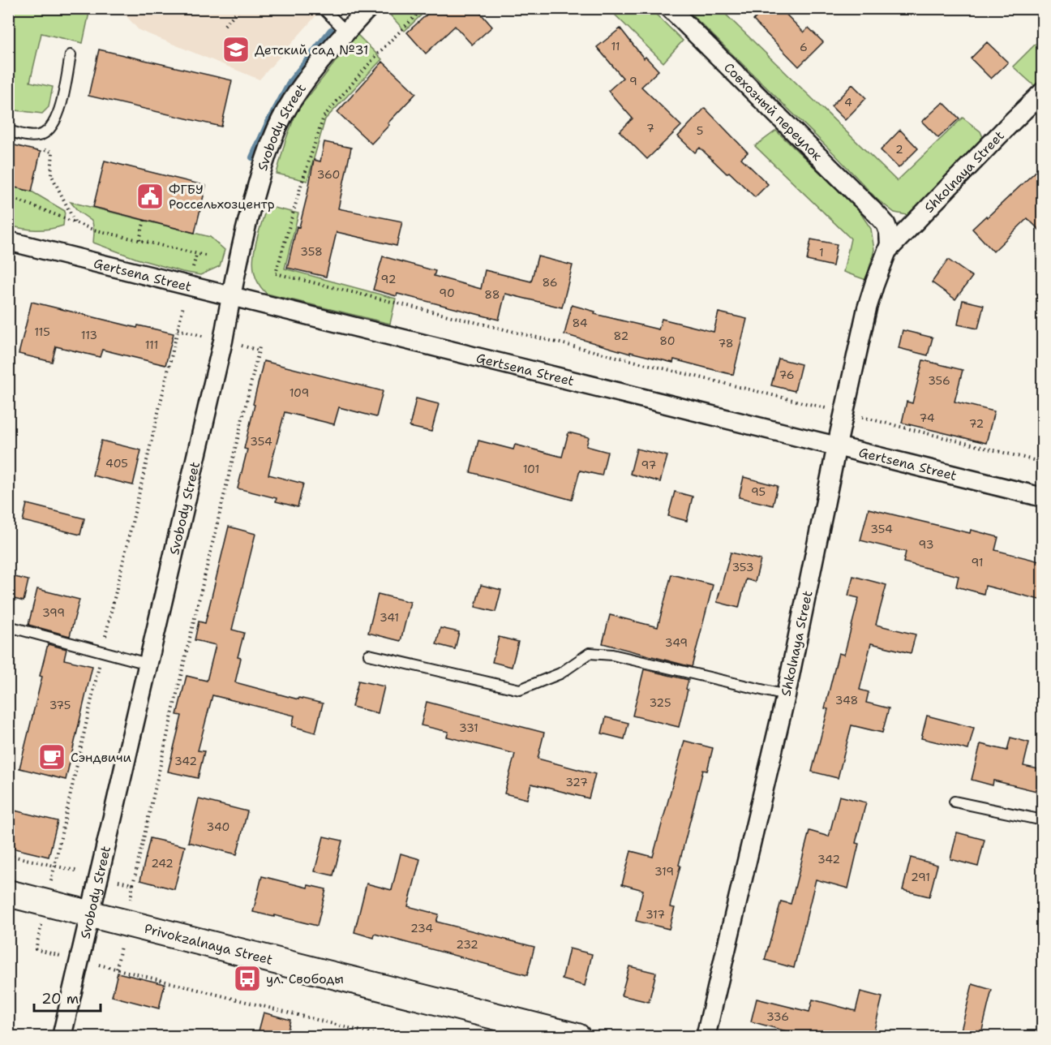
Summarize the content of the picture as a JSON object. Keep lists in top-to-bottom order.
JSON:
{
  "streets": {
    "street": [
      "Совхозный переулок",
      "Svobody Street",
      "Shkolnaya Street",
      "Gertsena Street",
      "Privokzalnaya Street"
    ]
  },
  "crossings": [
    ["Совхозный переулок", "Shkolnaya Street"],
    ["Svobody Street", "Gertsena Street"],
    ["Svobody Street", "Privokzalnaya Street"],
    ["Shkolnaya Street", "Gertsena Street"]
  ],
  "places": {
    "school or university": ["Детский сад №31"],
    "public building": ["ФГБУ Россельхозцентр"],
    "cafe": ["Сэндвичи"],
    "bus stop": ["ул. Свободы"]
  },
  "house_numbers": [
    "11",
    "6",
    "9",
    "4",
    "7",
    "5",
    "2",
    "360",
    "358",
    "1",
    "92",
    "86",
    "90",
    "88",
    "84",
    "115",
    "113",
    "82",
    "80",
    "78",
    "111",
    "76",
    "356",
    "109",
    "74",
    "72",
    "354",
    "405",
    "97",
    "101",
    "95",
    "354",
    "93",
    "91",
    "353",
    "399",
    "341",
    "349",
    "348",
    "325",
    "375",
    "331",
    "342",
    "327",
    "340",
    "342",
    "242",
    "319",
    "291",
    "317",
    "234",
    "232",
    "336"
  ],
  "scale_bar": "20 m"
}
